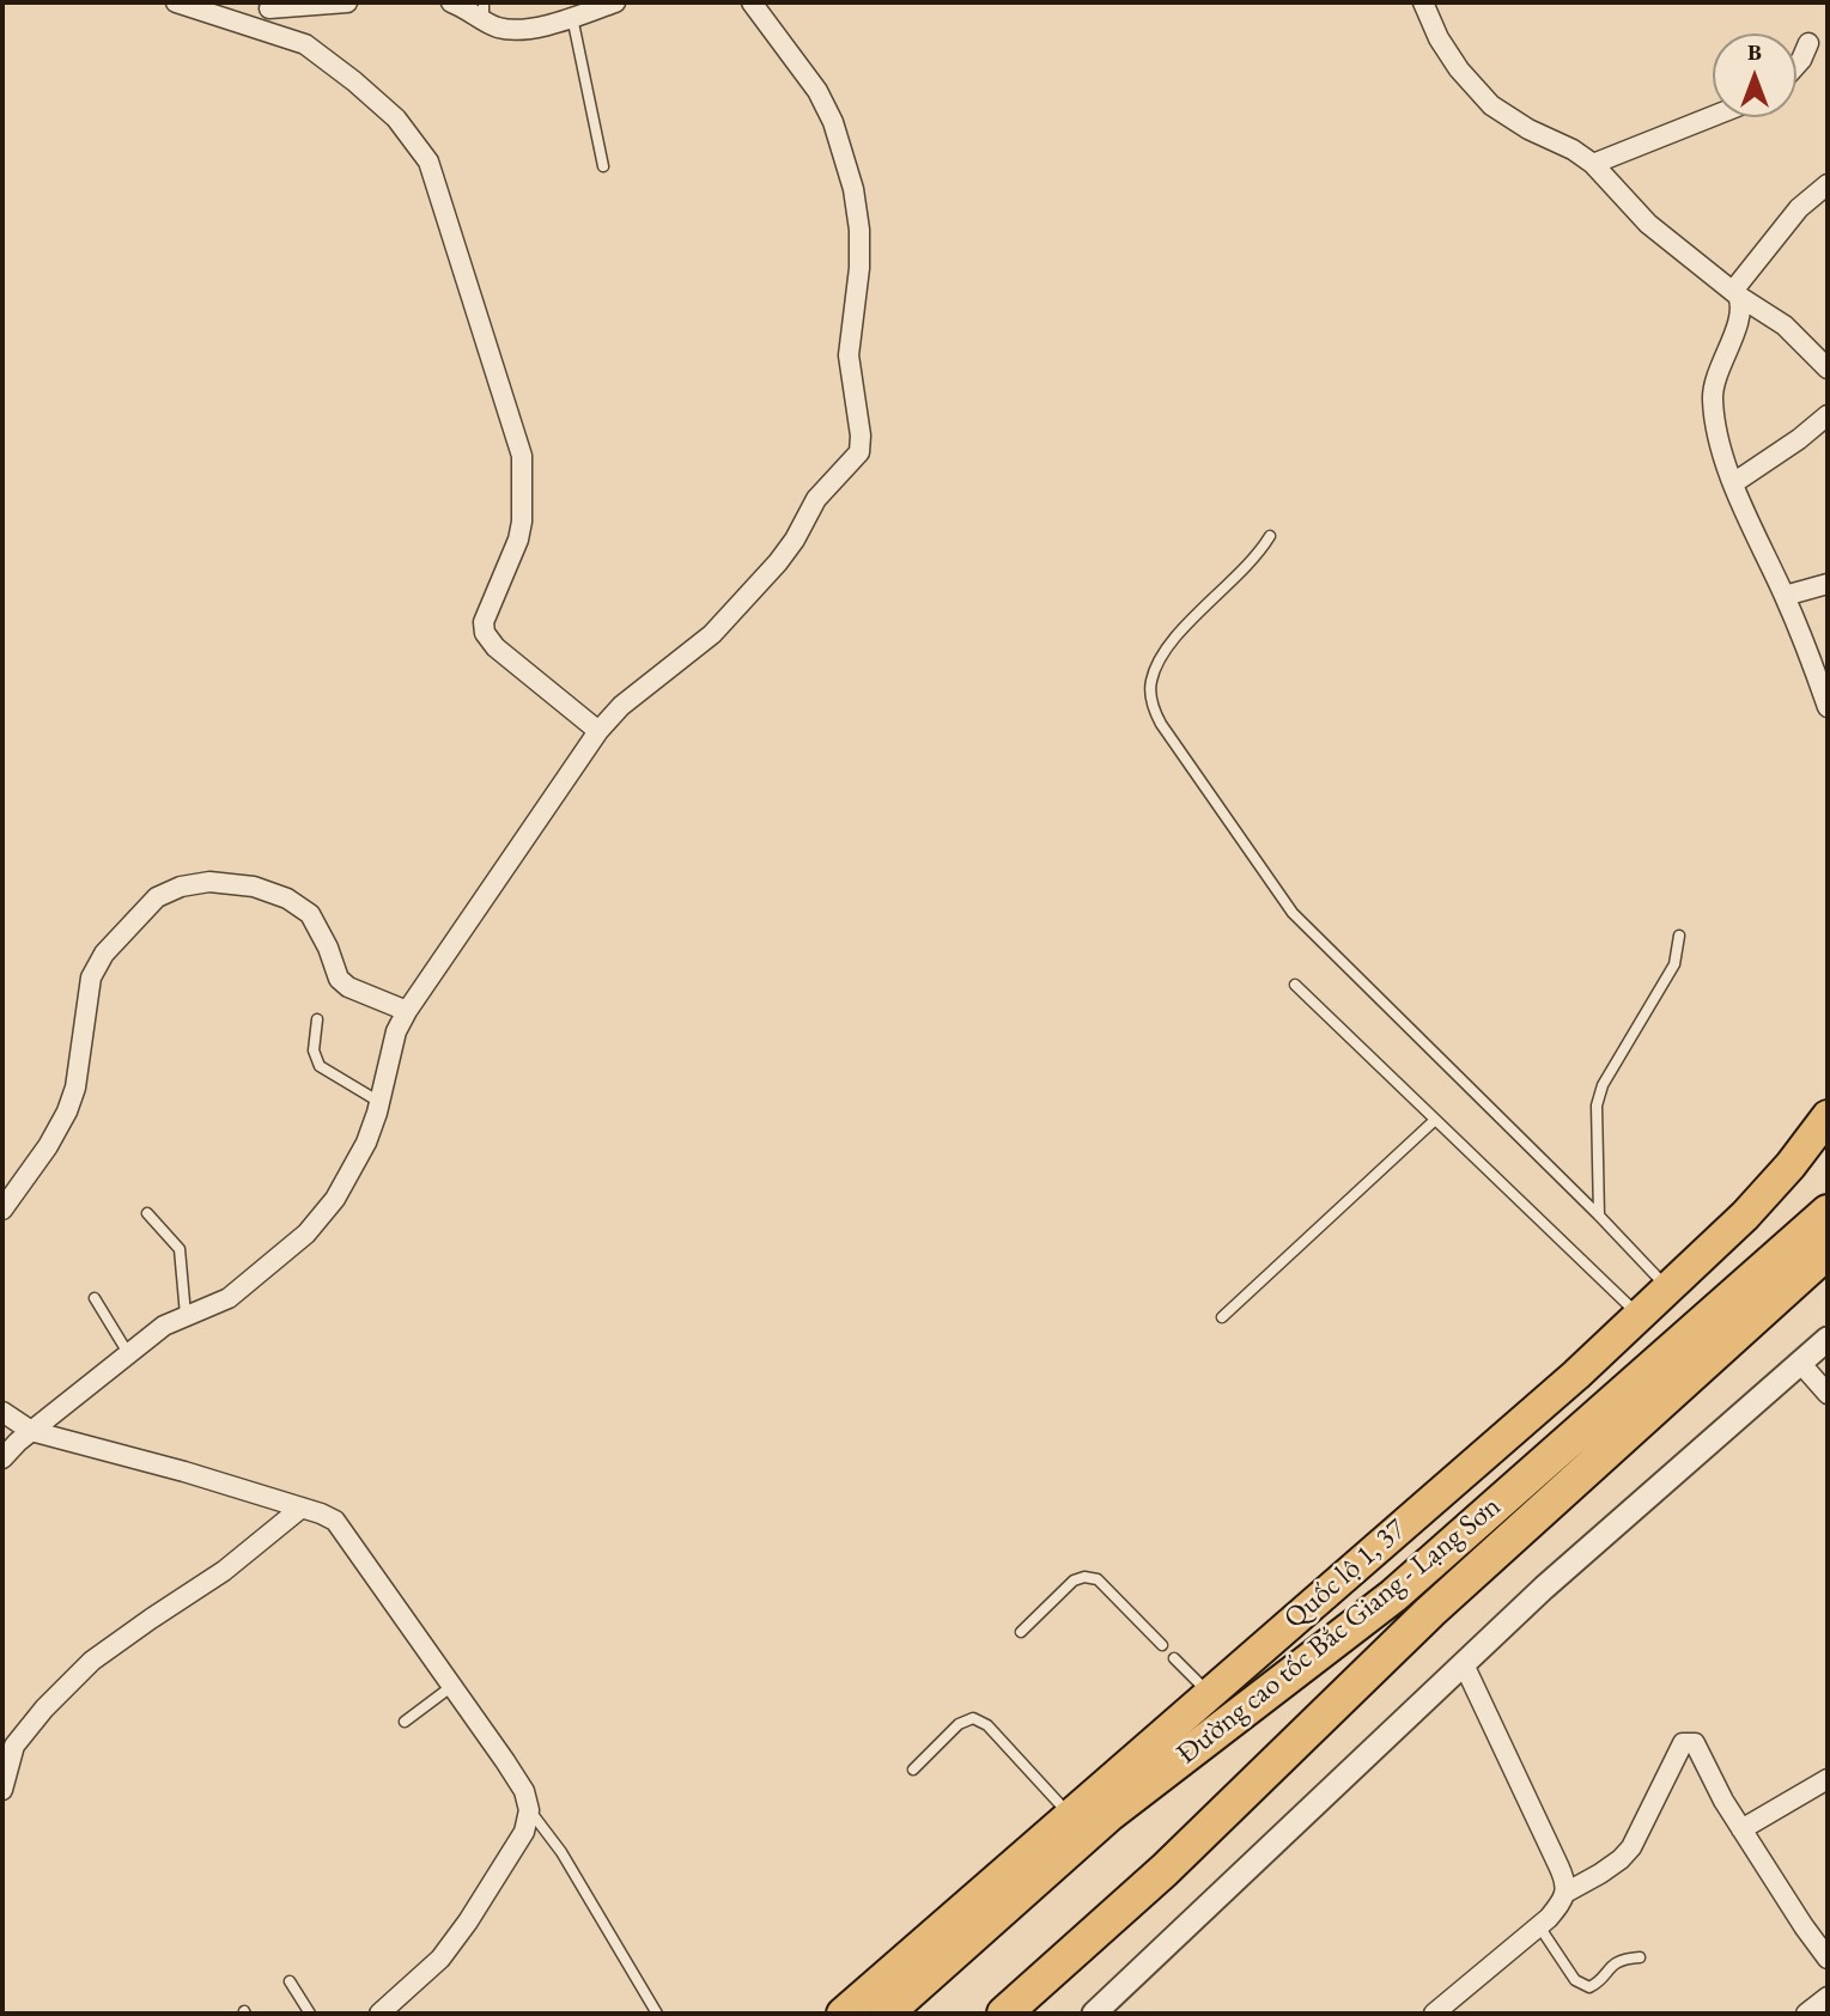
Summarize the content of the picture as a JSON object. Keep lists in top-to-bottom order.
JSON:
{
  "streets": {
    "highway": ["Quốc lộ 1, 37", "Đường cao tốc Bắc Giang - Lạng Sơn"]
  },
  "north": "top"
}
